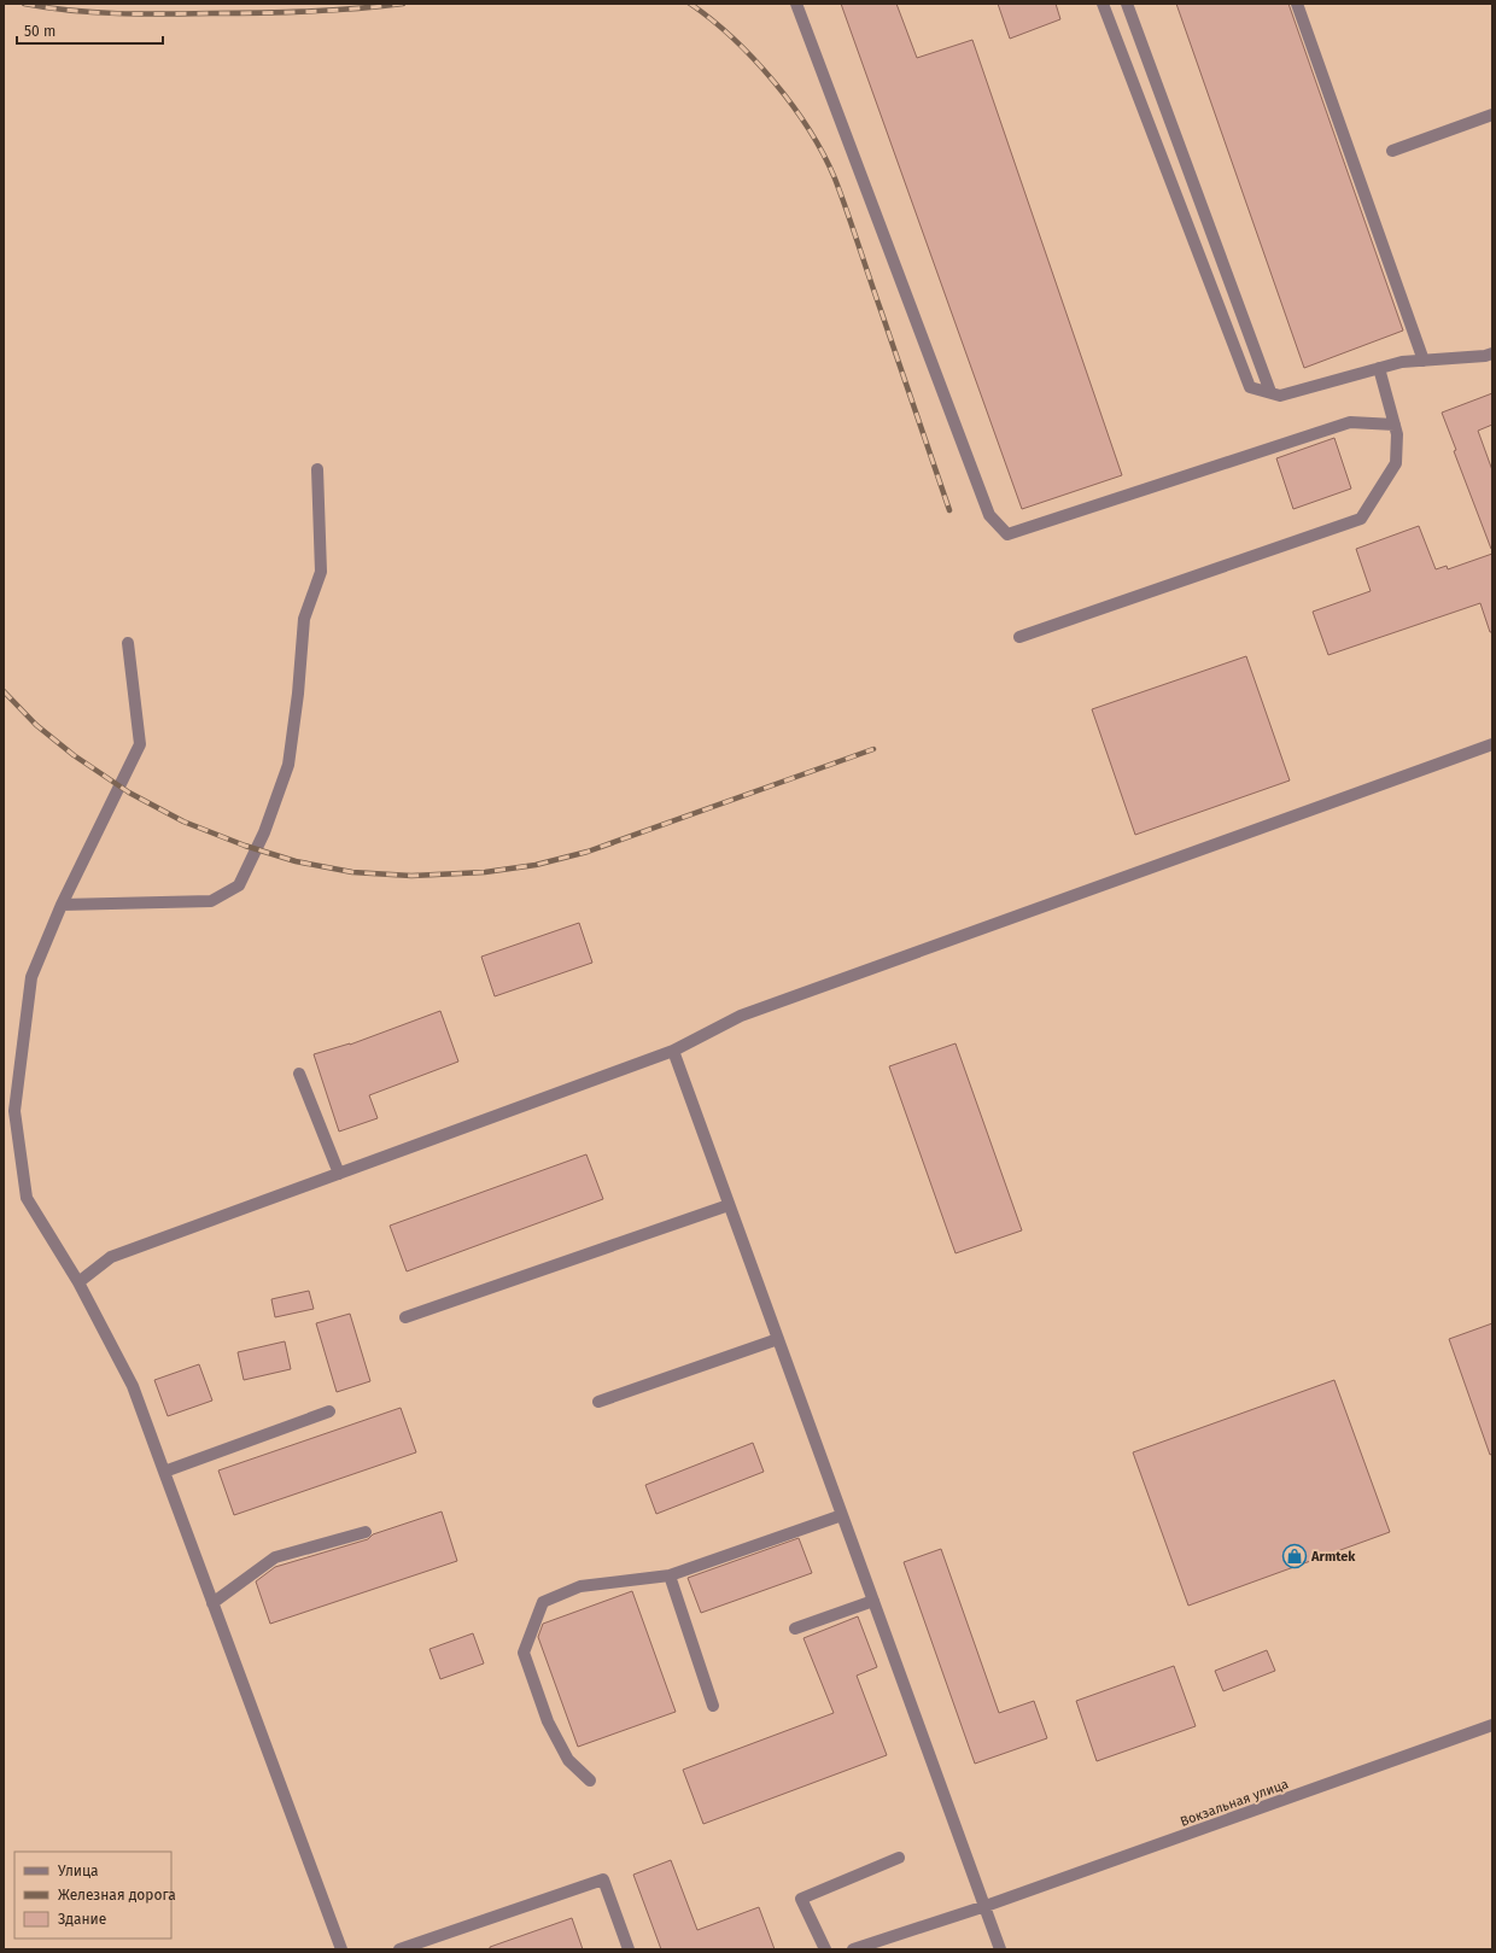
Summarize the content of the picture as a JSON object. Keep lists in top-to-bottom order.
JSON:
{
  "streets": {
    "street": ["Вокзальная улица"]
  },
  "places": {
    "shop": ["Armtek"]
  },
  "legend": ["Улица", "Железная дорога", "Здание"],
  "scale_bar": "50 m"
}
